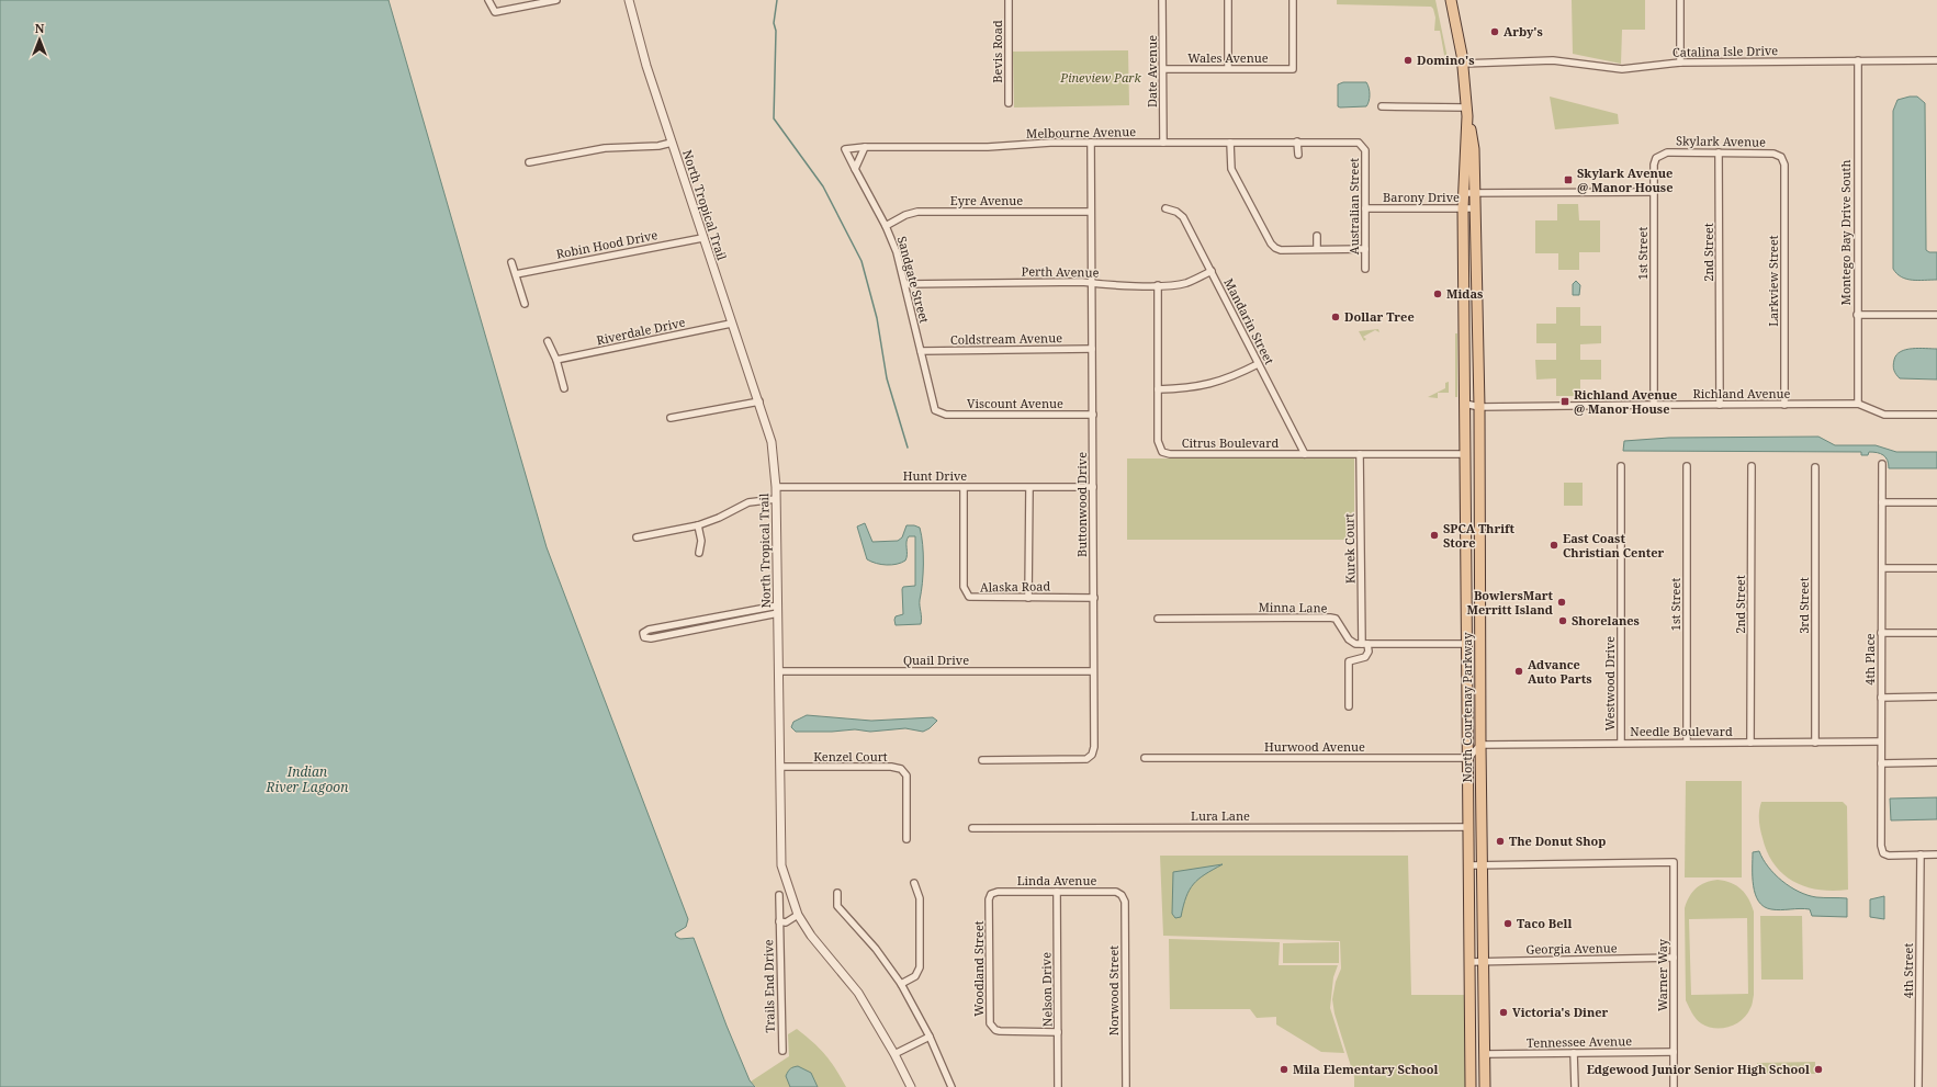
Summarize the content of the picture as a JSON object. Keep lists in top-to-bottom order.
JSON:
{
  "streets": {
    "main road": ["North Courtenay Parkway"],
    "street": [
      "Bevis Road",
      "Catalina Isle Drive",
      "Wales Avenue",
      "Date Avenue",
      "Melbourne Avenue",
      "Skylark Avenue",
      "Barony Drive",
      "Eyre Avenue",
      "North Tropical Trail",
      "Australian Street",
      "Montego Bay Drive South",
      "Robin Hood Drive",
      "2nd Street",
      "1st Street",
      "Perth Avenue",
      "Sandgate Street",
      "Larkview Street",
      "Mandarin Street",
      "Riverdale Drive",
      "Coldstream Avenue",
      "Richland Avenue",
      "Viscount Avenue",
      "Citrus Boulevard",
      "Hunt Drive",
      "Buttonwood Drive",
      "Kurek Court",
      "Alaska Road",
      "3rd Street",
      "Minna Lane",
      "4th Place",
      "Quail Drive",
      "Westwood Drive",
      "Needle Boulevard",
      "Hurwood Avenue",
      "Kenzel Court",
      "Lura Lane",
      "Linda Avenue",
      "Georgia Avenue",
      "Woodland Street",
      "4th Street",
      "Warner Way",
      "Trails End Drive",
      "Nelson Drive",
      "Norwood Street",
      "Tennessee Avenue"
    ]
  },
  "crossings": [
    ["Catalina Isle Drive", "Montego Bay Drive South"],
    ["Catalina Isle Drive", "North Courtenay Parkway"],
    ["Wales Avenue", "Date Avenue"],
    ["Date Avenue", "Melbourne Avenue"],
    ["Melbourne Avenue", "Australian Street"],
    ["Melbourne Avenue", "Sandgate Street"],
    ["Melbourne Avenue", "Buttonwood Drive"],
    ["Skylark Avenue", "2nd Street"],
    ["Skylark Avenue", "1st Street"],
    ["Skylark Avenue", "Larkview Street"],
    ["Barony Drive", "Australian Street"],
    ["Barony Drive", "North Courtenay Parkway"],
    ["Eyre Avenue", "Sandgate Street"],
    ["Eyre Avenue", "Buttonwood Drive"],
    ["North Tropical Trail", "Robin Hood Drive"],
    ["North Tropical Trail", "Riverdale Drive"],
    ["North Tropical Trail", "Hunt Drive"],
    ["North Tropical Trail", "Quail Drive"],
    ["North Tropical Trail", "Kenzel Court"],
    ["North Tropical Trail", "Trails End Drive"],
    ["Montego Bay Drive South", "Richland Avenue"],
    ["2nd Street", "Richland Avenue"],
    ["2nd Street", "Needle Boulevard"],
    ["1st Street", "Richland Avenue"],
    ["1st Street", "Needle Boulevard"],
    ["Perth Avenue", "Sandgate Street"],
    ["Perth Avenue", "Mandarin Street"],
    ["Perth Avenue", "Citrus Boulevard"],
    ["Perth Avenue", "Buttonwood Drive"],
    ["Sandgate Street", "Coldstream Avenue"],
    ["Sandgate Street", "Viscount Avenue"],
    ["Larkview Street", "Richland Avenue"],
    ["Mandarin Street", "Citrus Boulevard"],
    ["Coldstream Avenue", "Buttonwood Drive"],
    ["Richland Avenue", "North Courtenay Parkway"],
    ["Viscount Avenue", "Buttonwood Drive"],
    ["Citrus Boulevard", "Kurek Court"],
    ["Citrus Boulevard", "North Courtenay Parkway"],
    ["Hunt Drive", "Buttonwood Drive"],
    ["Hunt Drive", "Alaska Road"],
    ["Buttonwood Drive", "Alaska Road"],
    ["Buttonwood Drive", "Quail Drive"],
    ["Kurek Court", "Minna Lane"],
    ["3rd Street", "Needle Boulevard"],
    ["4th Place", "Needle Boulevard"],
    ["4th Place", "4th Street"],
    ["Westwood Drive", "Needle Boulevard"],
    ["North Courtenay Parkway", "Needle Boulevard"],
    ["North Courtenay Parkway", "Hurwood Avenue"],
    ["North Courtenay Parkway", "Lura Lane"],
    ["North Courtenay Parkway", "Georgia Avenue"],
    ["North Courtenay Parkway", "Warner Way"],
    ["North Courtenay Parkway", "Tennessee Avenue"],
    ["Linda Avenue", "Woodland Street"],
    ["Linda Avenue", "Nelson Drive"],
    ["Linda Avenue", "Norwood Street"],
    ["Georgia Avenue", "Warner Way"],
    ["Woodland Street", "Nelson Drive"],
    ["Warner Way", "Tennessee Avenue"]
  ],
  "water": ["Indian River Lagoon"],
  "parks": ["Pineview Park"],
  "places": {
    "other": [
      "Arby's",
      "Domino's",
      "Midas",
      "Dollar Tree",
      "SPCA Thrift Store",
      "East Coast Christian Center",
      "BowlersMart Merritt Island",
      "Shorelanes",
      "Advance Auto Parts",
      "The Donut Shop",
      "Taco Bell",
      "Victoria's Diner",
      "Mila Elementary School",
      "Edgewood Junior Senior High School"
    ],
    "transit": ["Skylark Avenue @ Manor House", "Richland Avenue @ Manor House"]
  },
  "north": "top"
}
